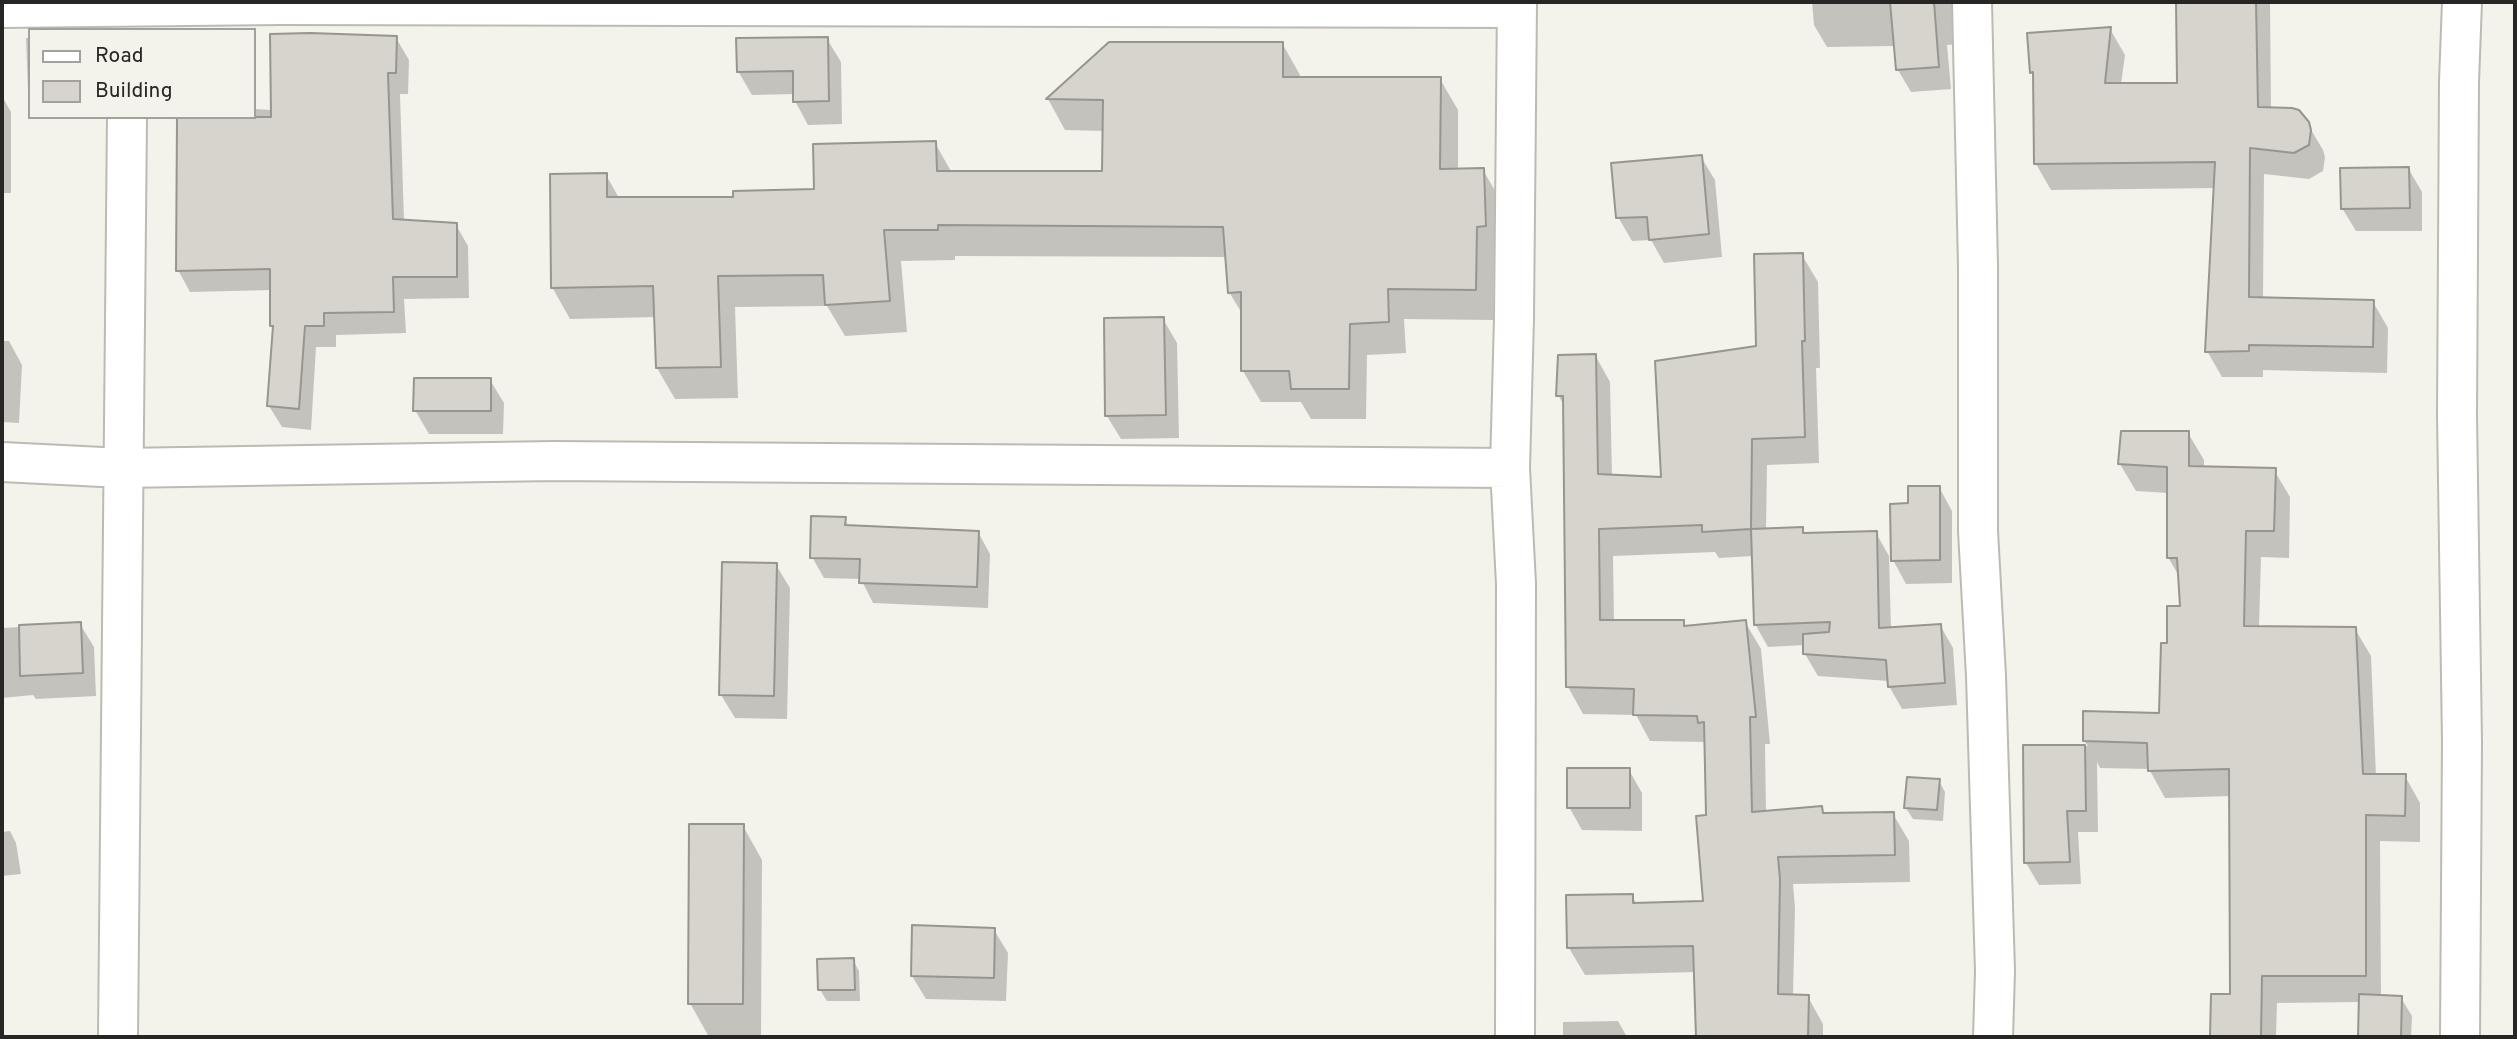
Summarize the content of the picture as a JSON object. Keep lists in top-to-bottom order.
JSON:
{
  "legend": ["Road", "Building"]
}
